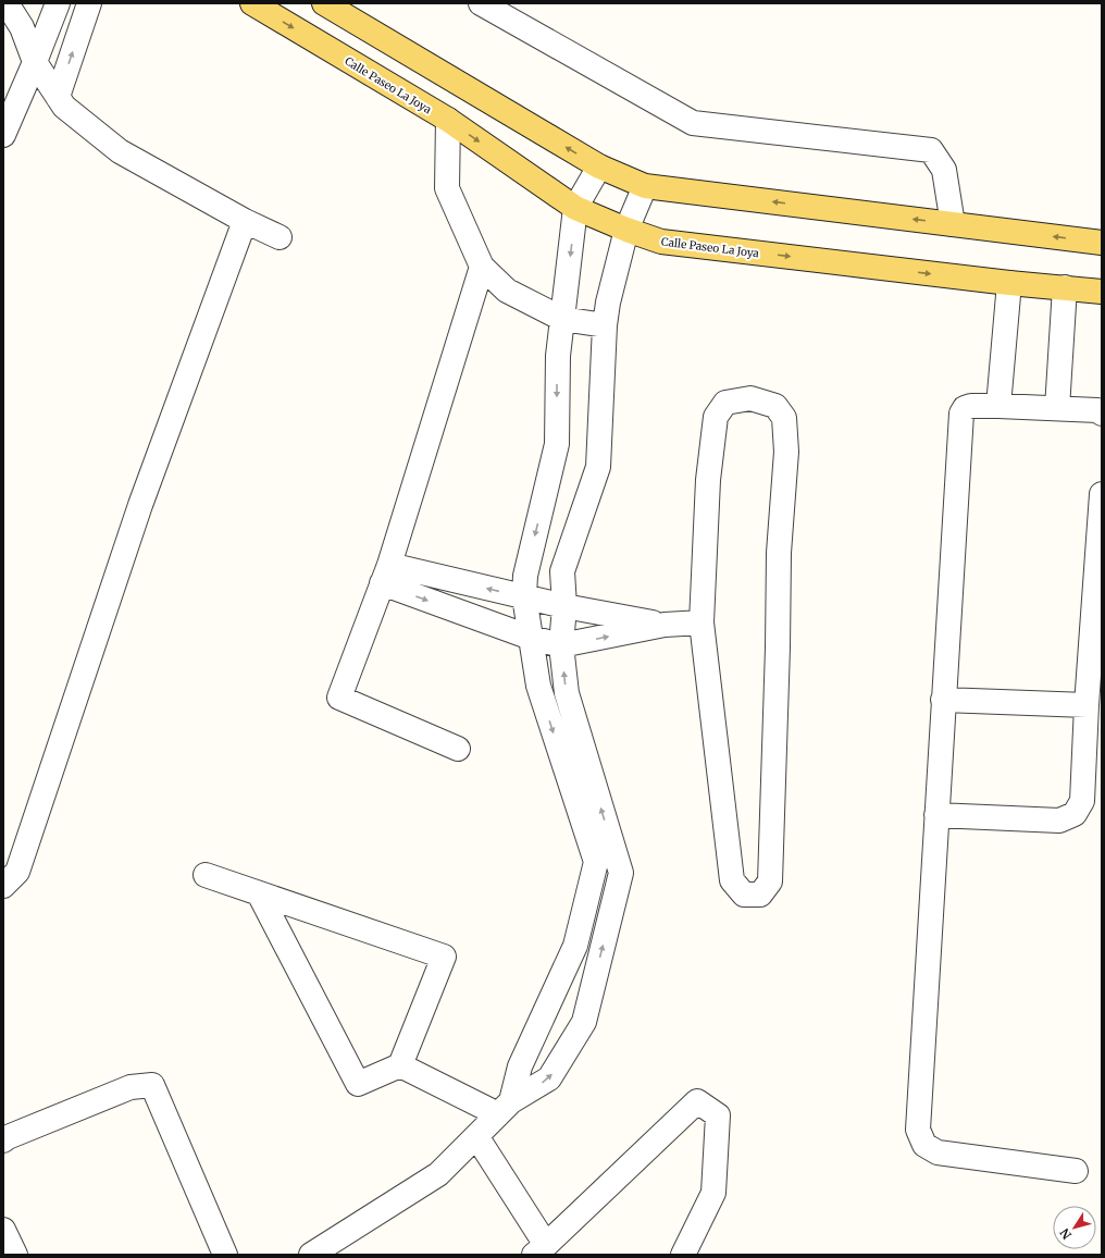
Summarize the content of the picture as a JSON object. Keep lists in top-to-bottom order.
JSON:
{
  "streets": {
    "main road": ["Calle Paseo La Joya"]
  },
  "north": "bottom left"
}
